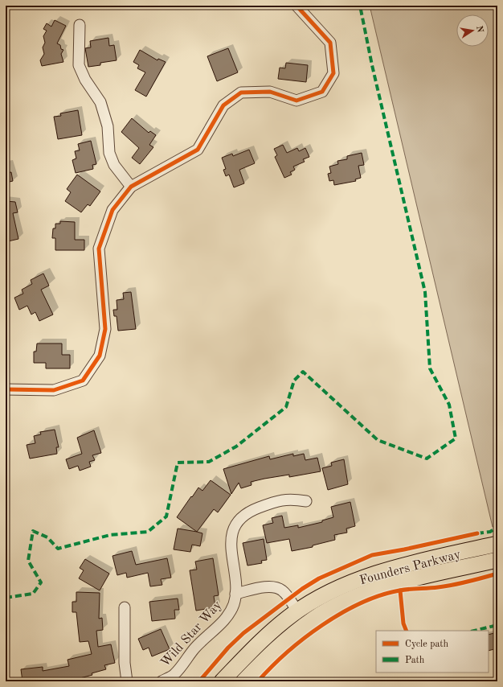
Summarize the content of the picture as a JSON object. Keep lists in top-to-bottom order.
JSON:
{
  "streets": {
    "highway": ["Founders Parkway"],
    "street": ["Wild Star Way"]
  },
  "legend": ["Cycle path", "Path"],
  "north": "right"
}
